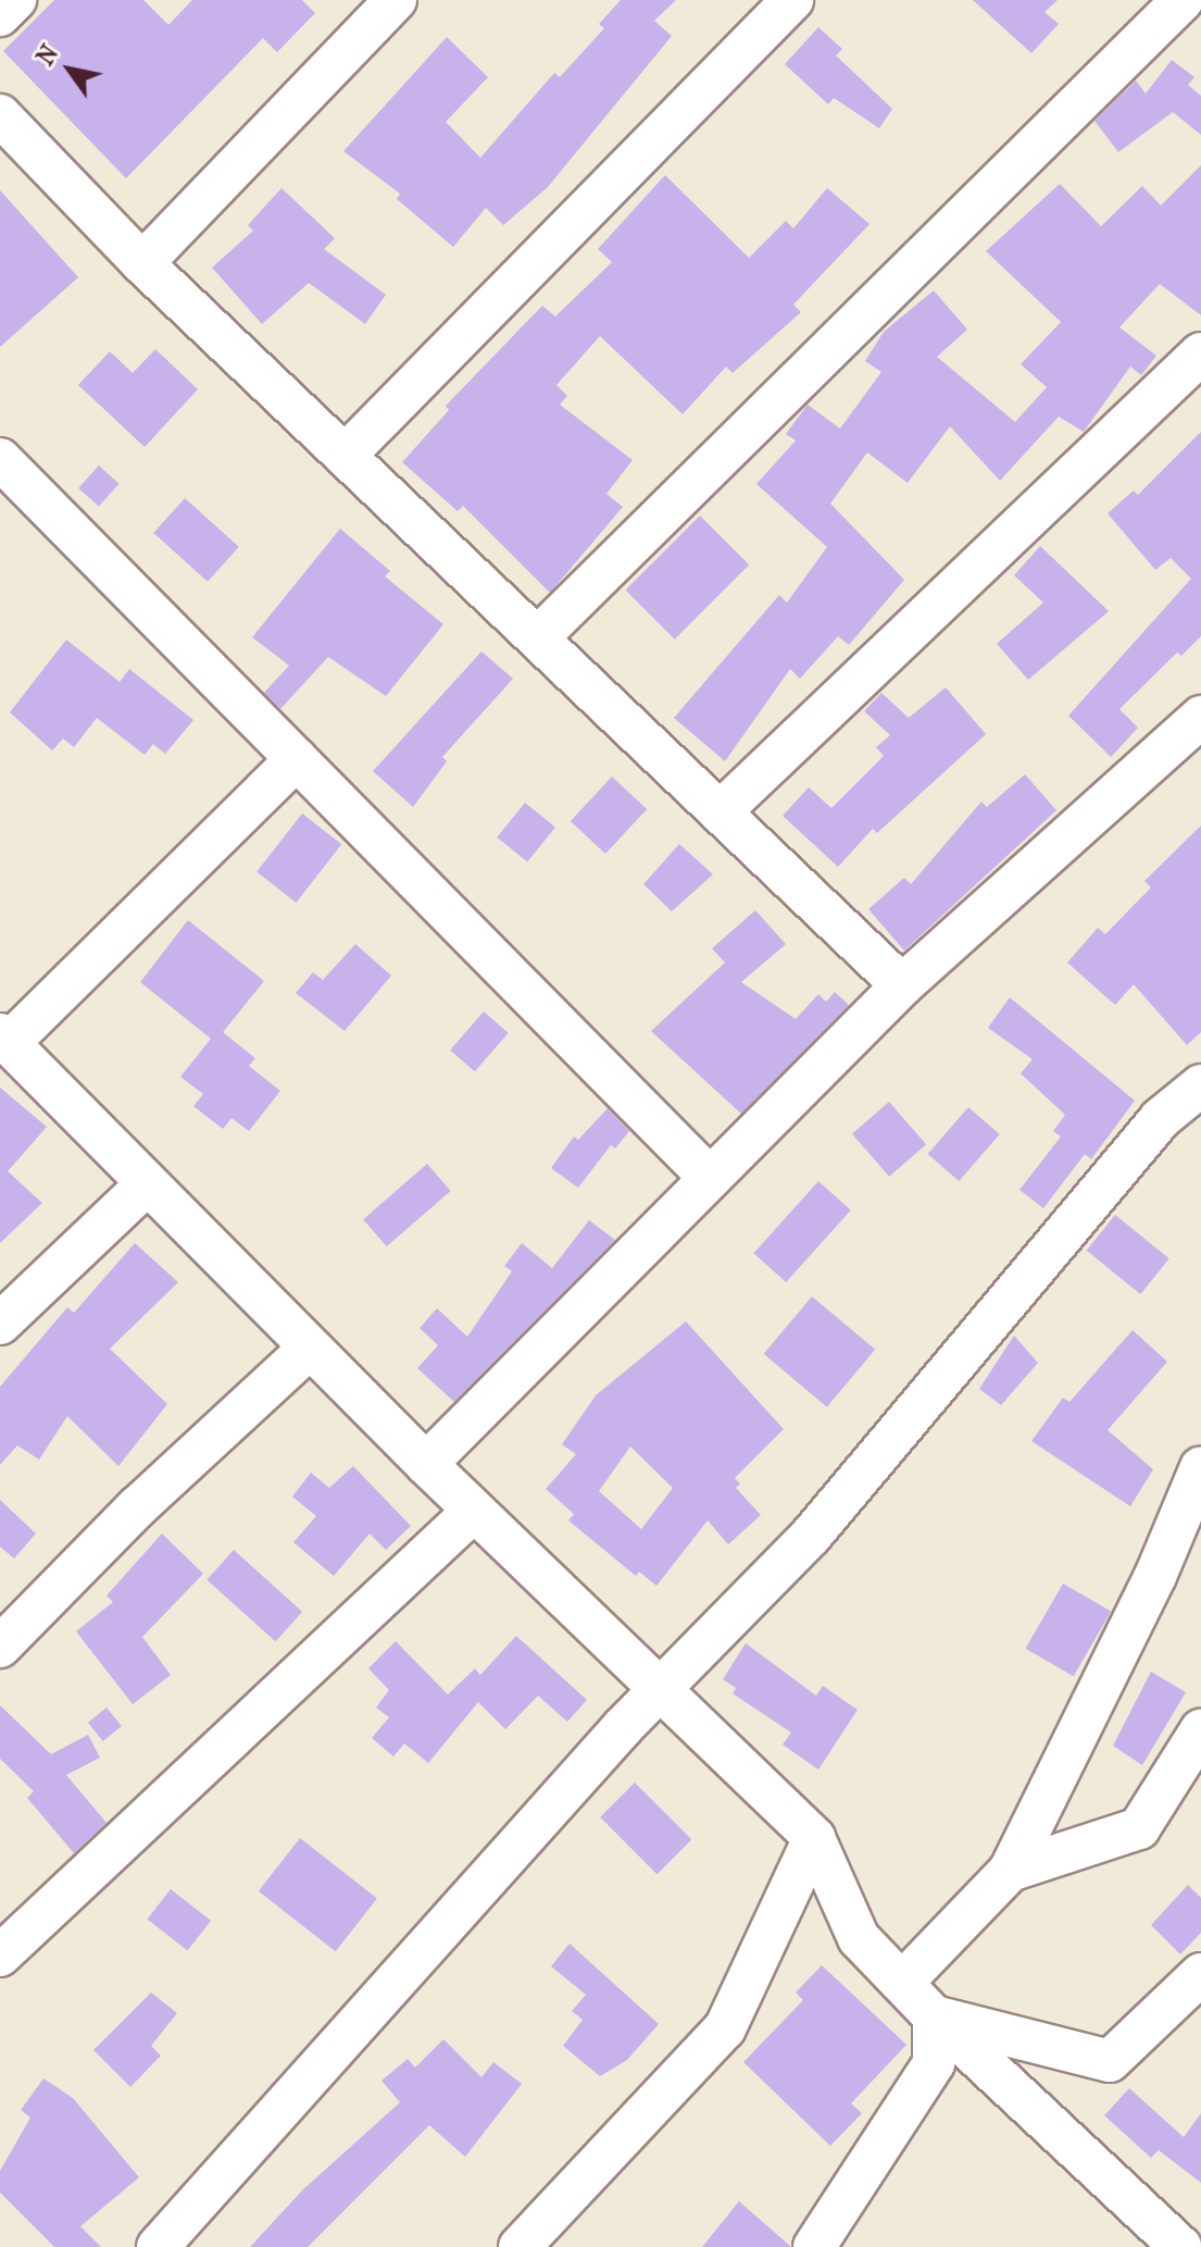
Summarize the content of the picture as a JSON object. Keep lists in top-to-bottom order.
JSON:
{
  "north": "top left"
}
